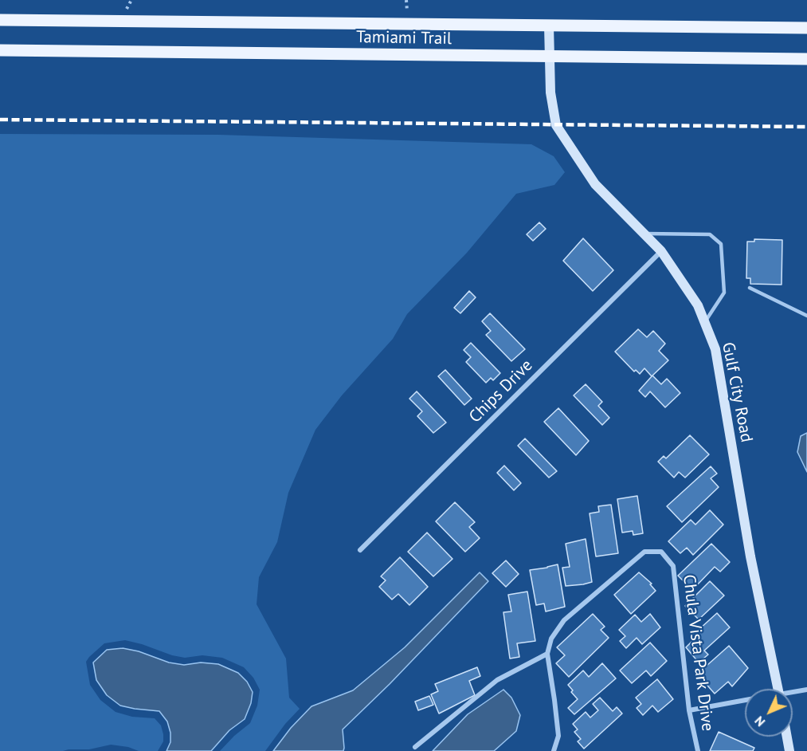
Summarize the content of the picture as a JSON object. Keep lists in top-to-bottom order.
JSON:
{
  "streets": {
    "main road": ["Tamiami Trail"],
    "street": ["Chips Drive", "Gulf City Road", "Chula Vista Park Drive"]
  },
  "crossings": [
    ["Tamiami Trail", "Gulf City Road"],
    ["Chips Drive", "Gulf City Road"]
  ],
  "north": "bottom left"
}
